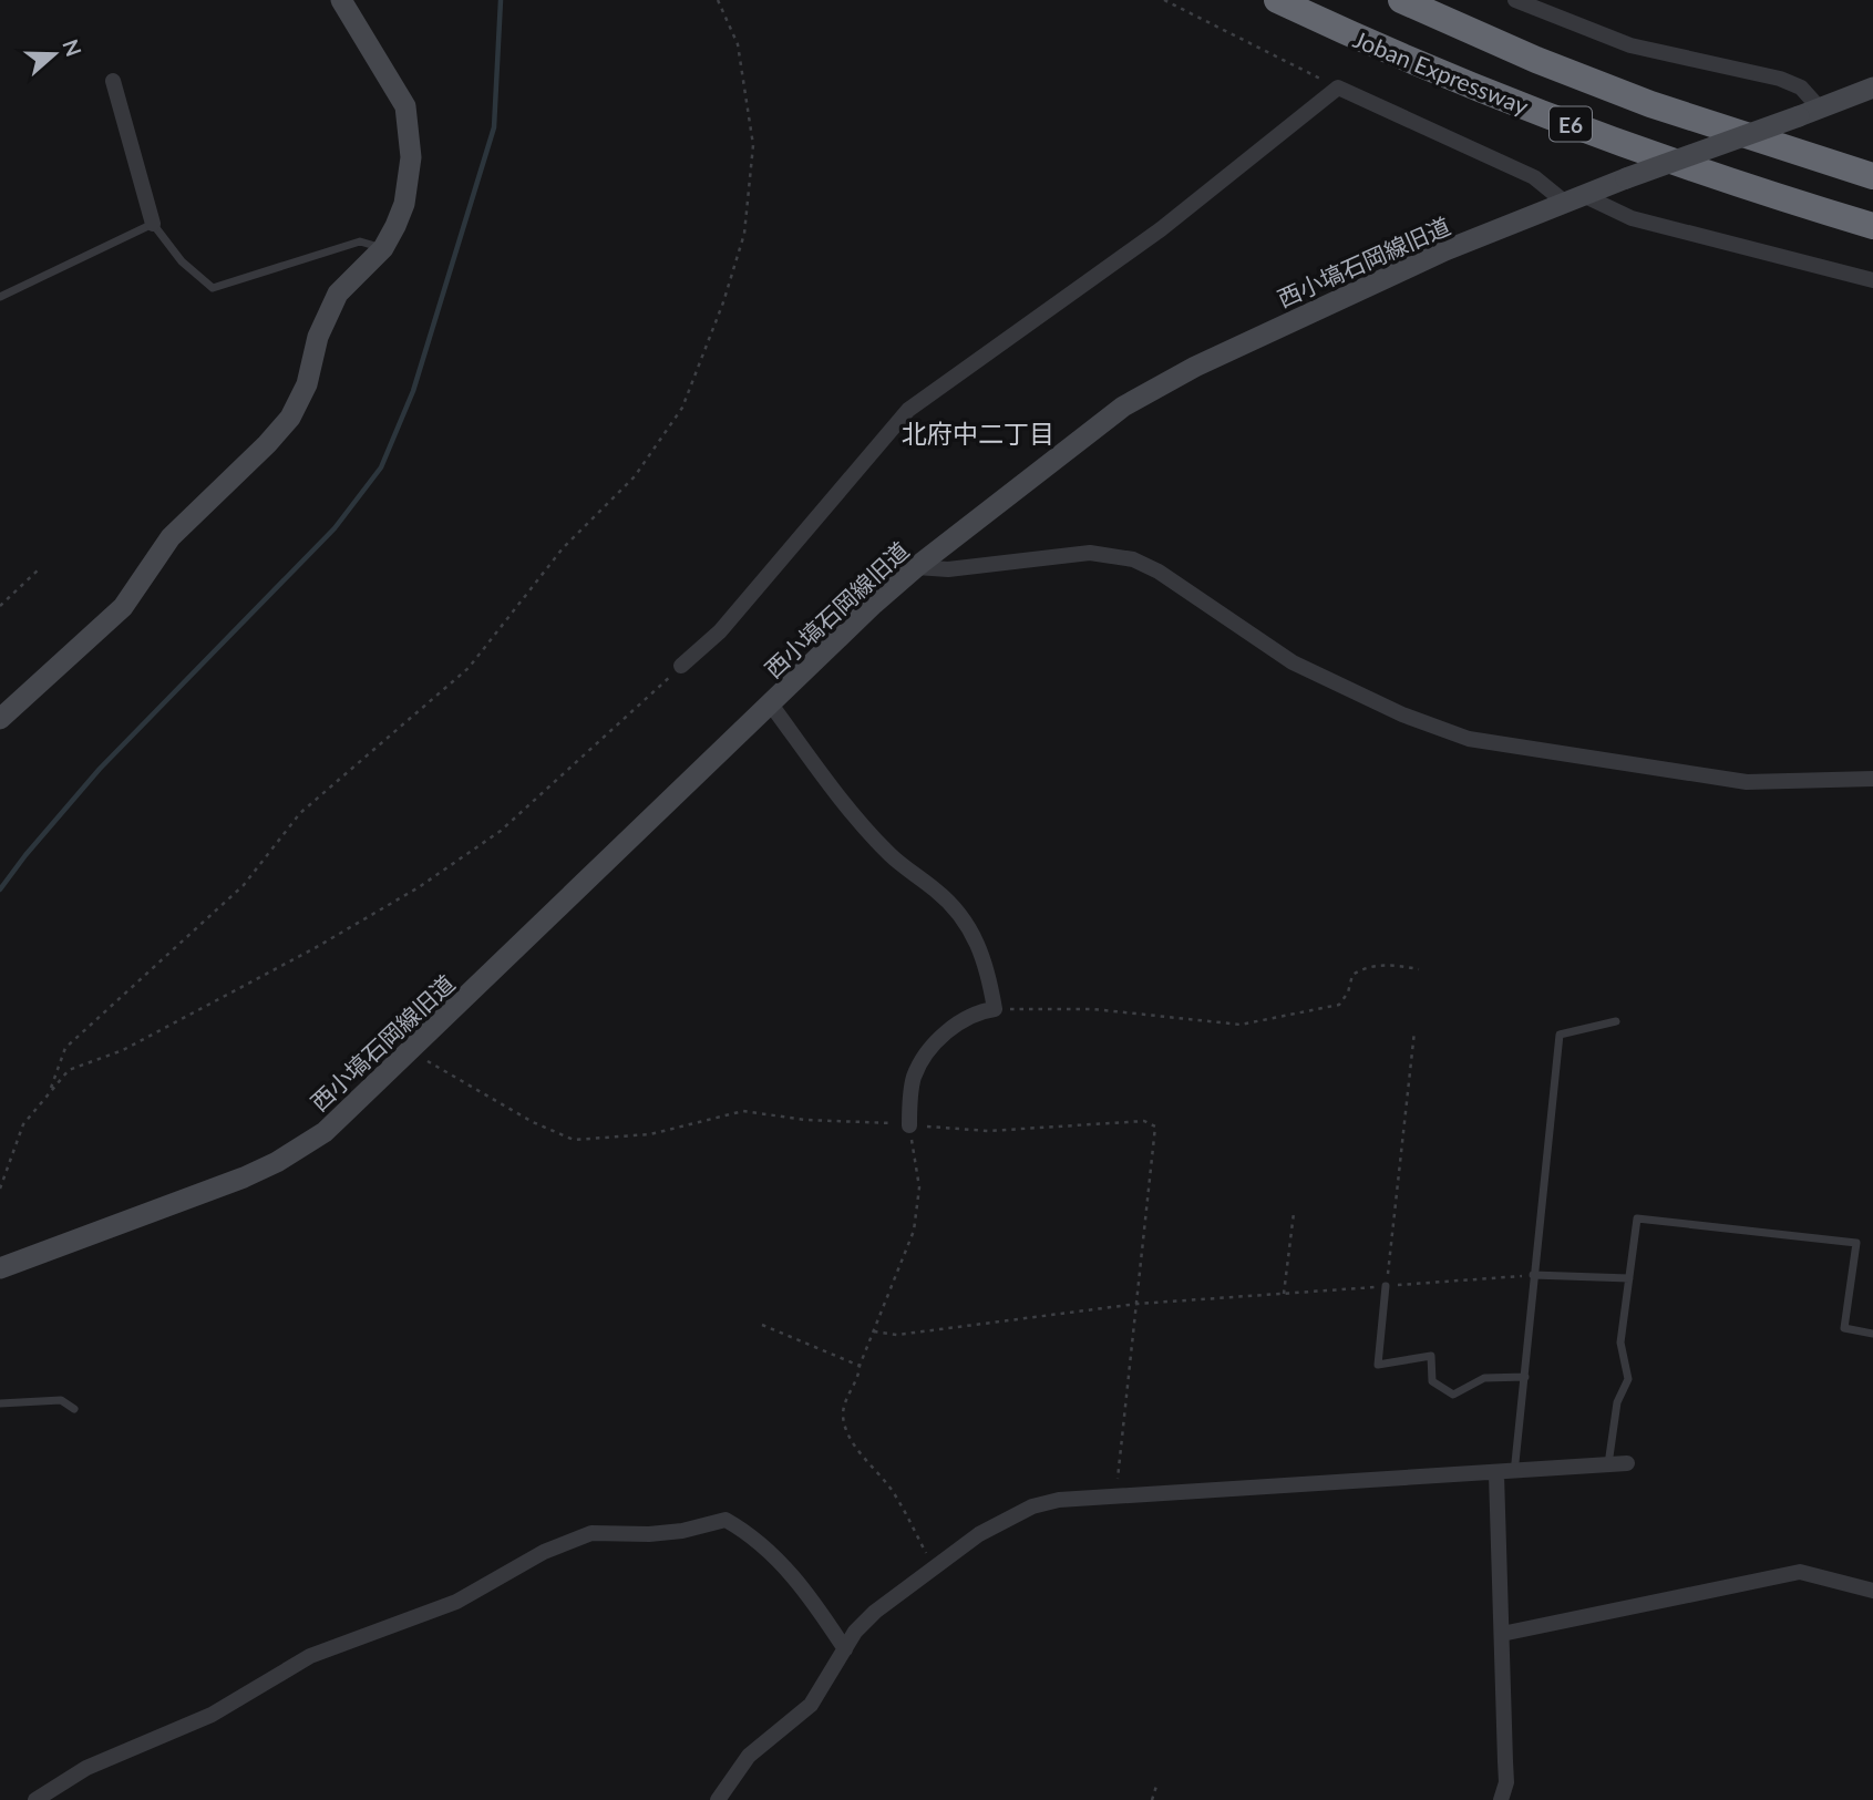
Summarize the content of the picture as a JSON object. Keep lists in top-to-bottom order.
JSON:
{
  "streets": {
    "highway": ["Joban Expressway", "E6"],
    "street": ["西小塙石岡線旧道"]
  },
  "districts": ["北府中二丁目"],
  "north": "right"
}
